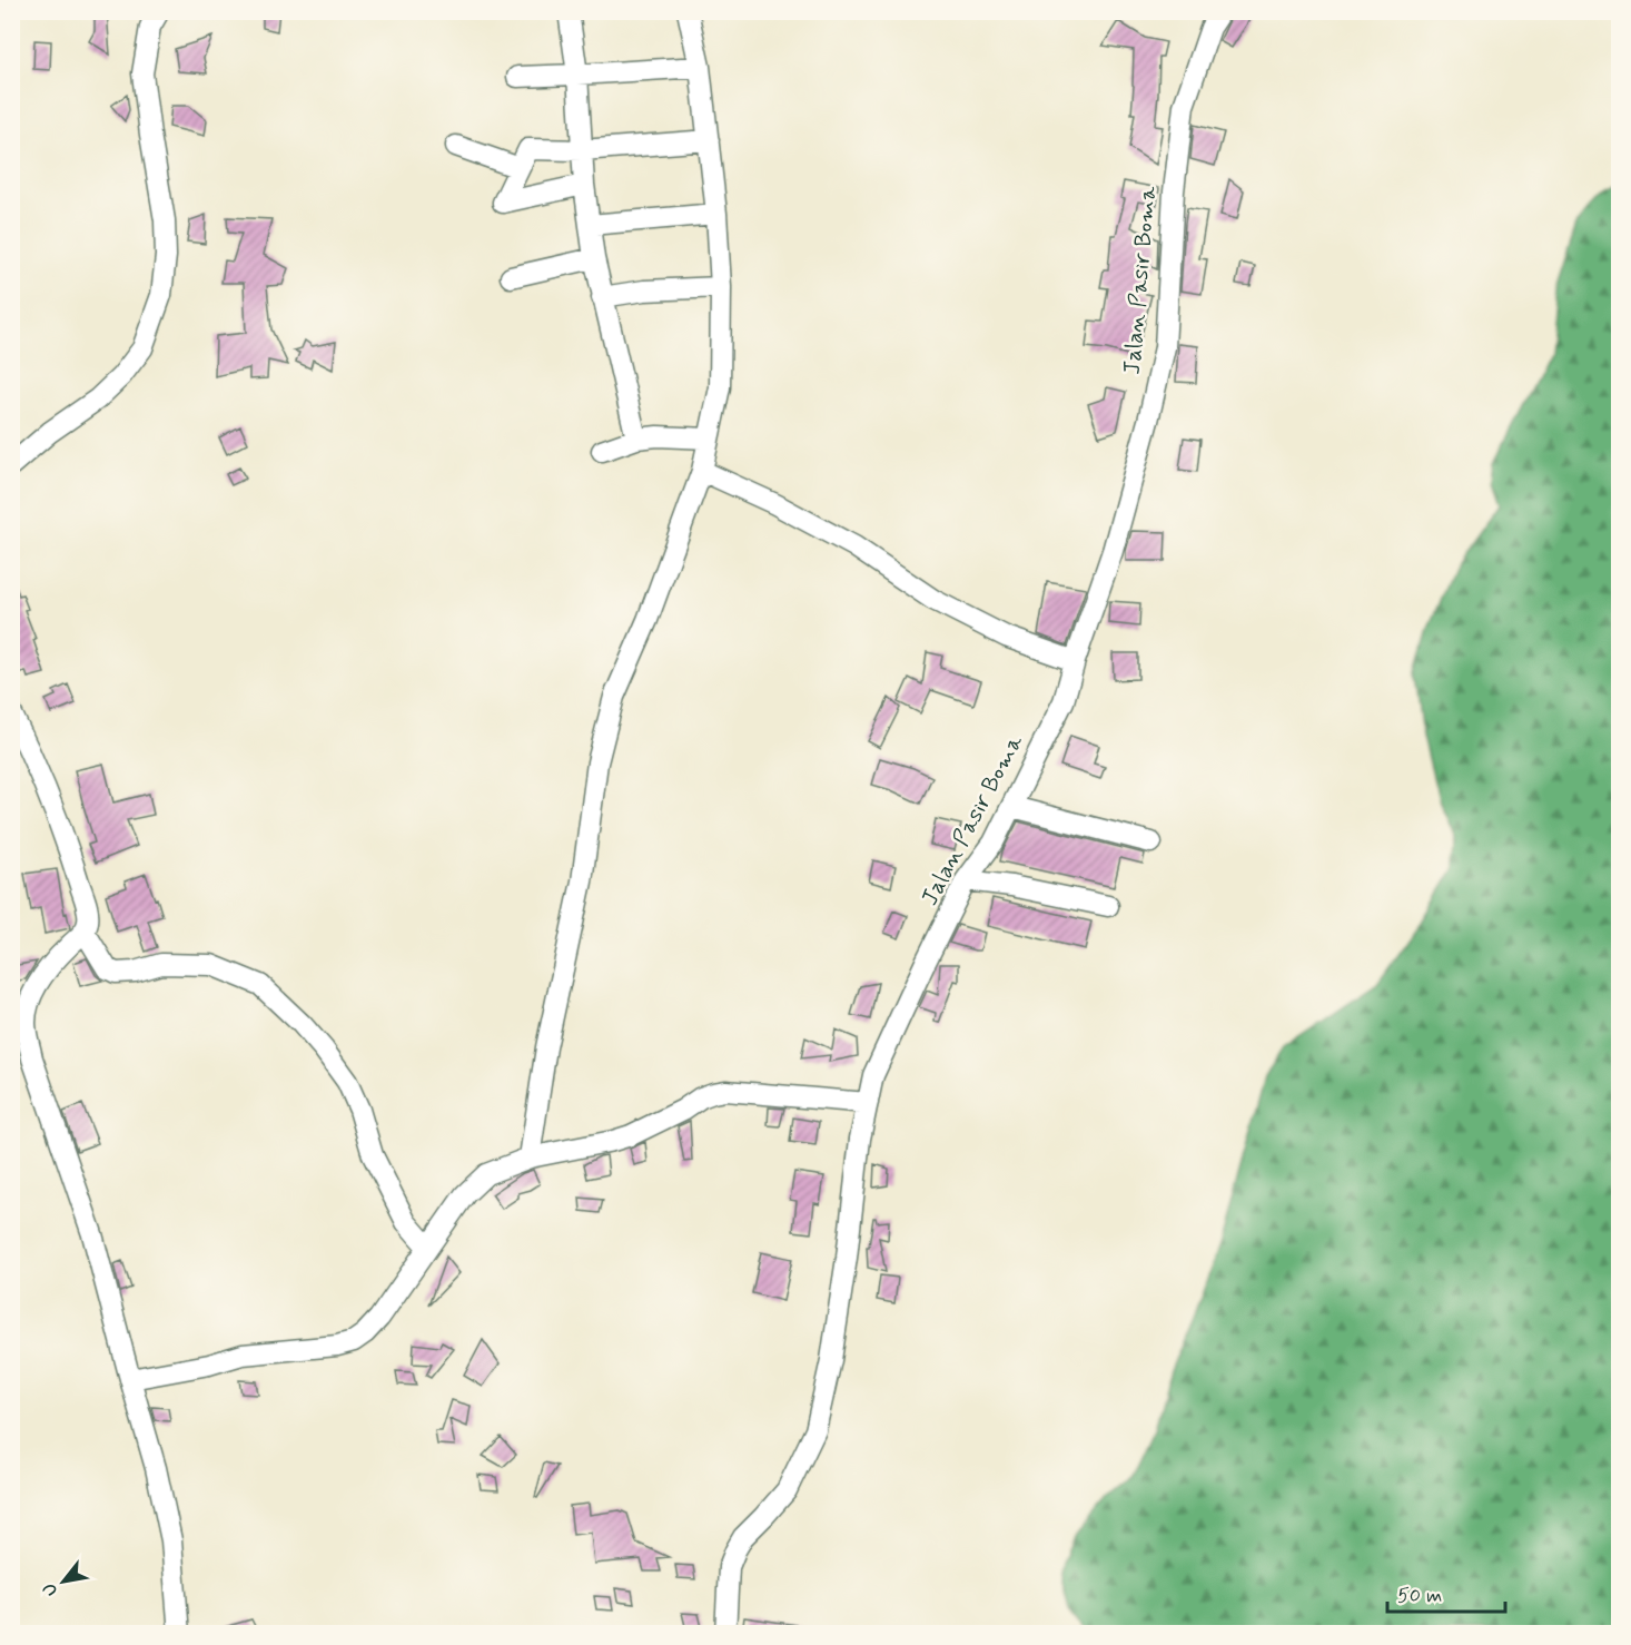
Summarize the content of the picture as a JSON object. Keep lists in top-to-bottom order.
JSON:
{
  "streets": {
    "street": ["Jalan Pasir Boma"]
  },
  "scale_bar": "50 m",
  "north": "bottom left"
}
